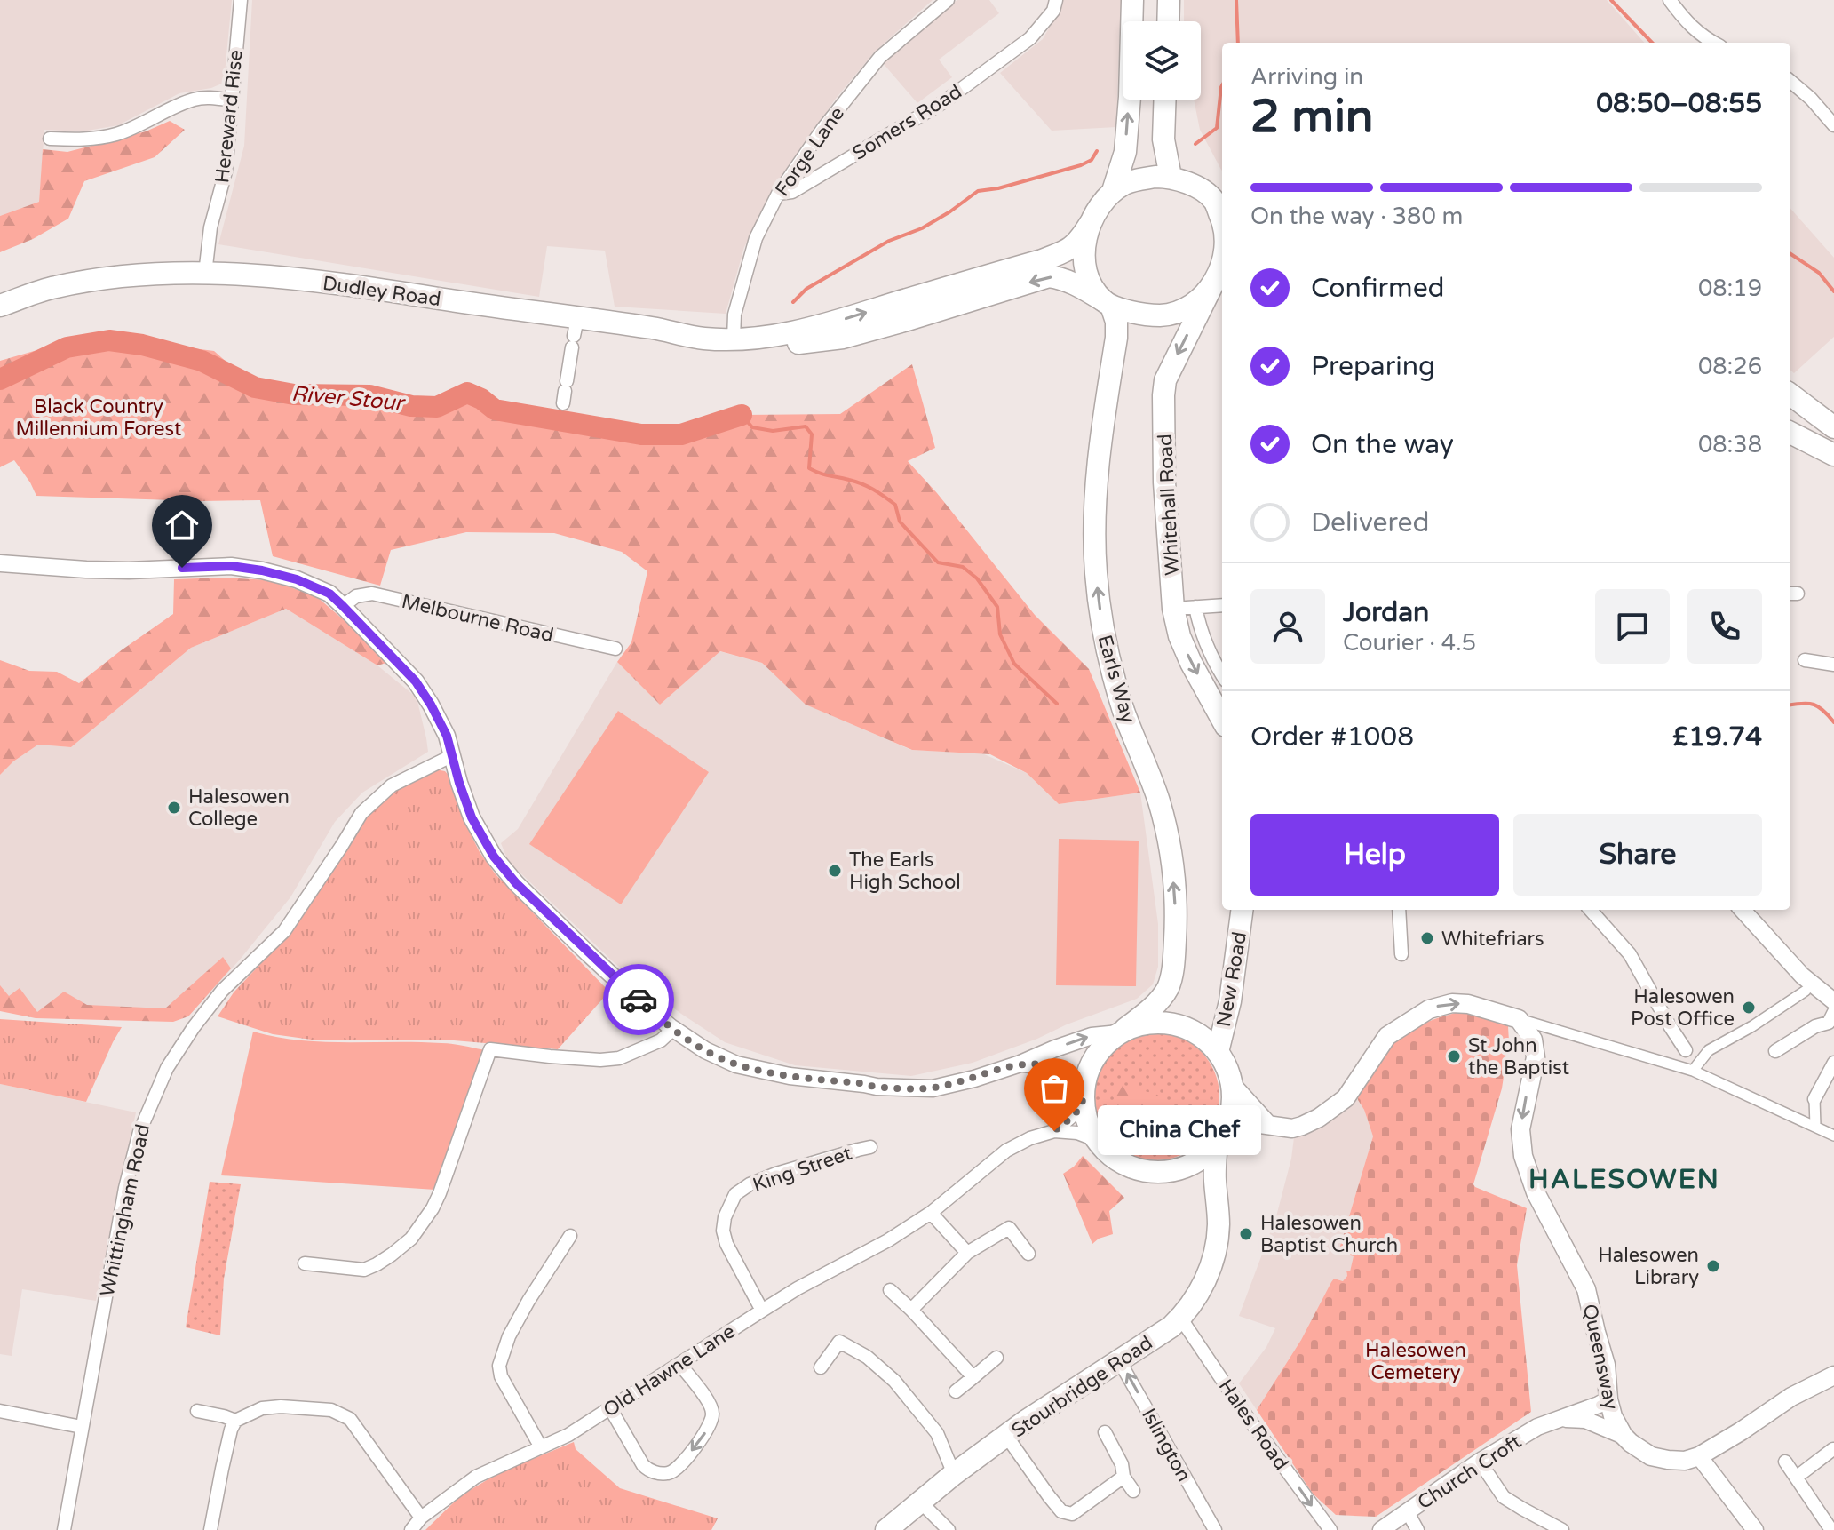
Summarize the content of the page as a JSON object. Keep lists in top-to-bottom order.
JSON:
{
  "streets": {
    "main road": [
      "Dudley Road",
      "Whitehall Road",
      "Earls Way",
      "New Road",
      "Queensway",
      "Stourbridge Road"
    ],
    "street": [
      "Hereward Rise",
      "Somers Road",
      "Forge Lane",
      "Melbourne Road",
      "King Street",
      "Whittingham Road",
      "Old Hawne Lane",
      "Hales Road",
      "Islington",
      "Church Croft"
    ]
  },
  "crossings": [
    ["Hereward Rise", "Dudley Road"],
    ["Somers Road", "Forge Lane"],
    ["Forge Lane", "Dudley Road"],
    ["Earls Way", "New Road"],
    ["Earls Way", "Stourbridge Road"],
    ["New Road", "Stourbridge Road"],
    ["King Street", "Old Hawne Lane"],
    ["Queensway", "Church Croft"],
    ["Stourbridge Road", "Hales Road"],
    ["Stourbridge Road", "Islington"]
  ],
  "one_way": [
    "Whitehall Road",
    "Earls Way",
    "Queensway",
    "Hales Road"
  ],
  "districts": ["HALESOWEN"],
  "water": ["River Stour"],
  "parks": ["Black Country Millennium Forest", "Halesowen Cemetery"],
  "places": [
    "Halesowen College",
    "The Earls High School",
    "Whitefriars",
    "Halesowen Post Office",
    "St John the Baptist",
    "China Chef",
    "Halesowen Baptist Church",
    "Halesowen Library"
  ],
  "page": {
    "heading": ["2 min", "Arriving in", "08:50–08:55"],
    "panel": [
      "Jordan",
      "Courier · 4.5",
      "Order #1008",
      "£19.74"
    ],
    "bar": "On the way · 380 m",
    "list": [
      ["Confirmed", "08:19"],
      ["Preparing", "08:26"],
      ["On the way", "08:38"],
      "Delivered"
    ],
    "buttons": ["Help", "Share"],
    "bubble": "China Chef"
  }
}
